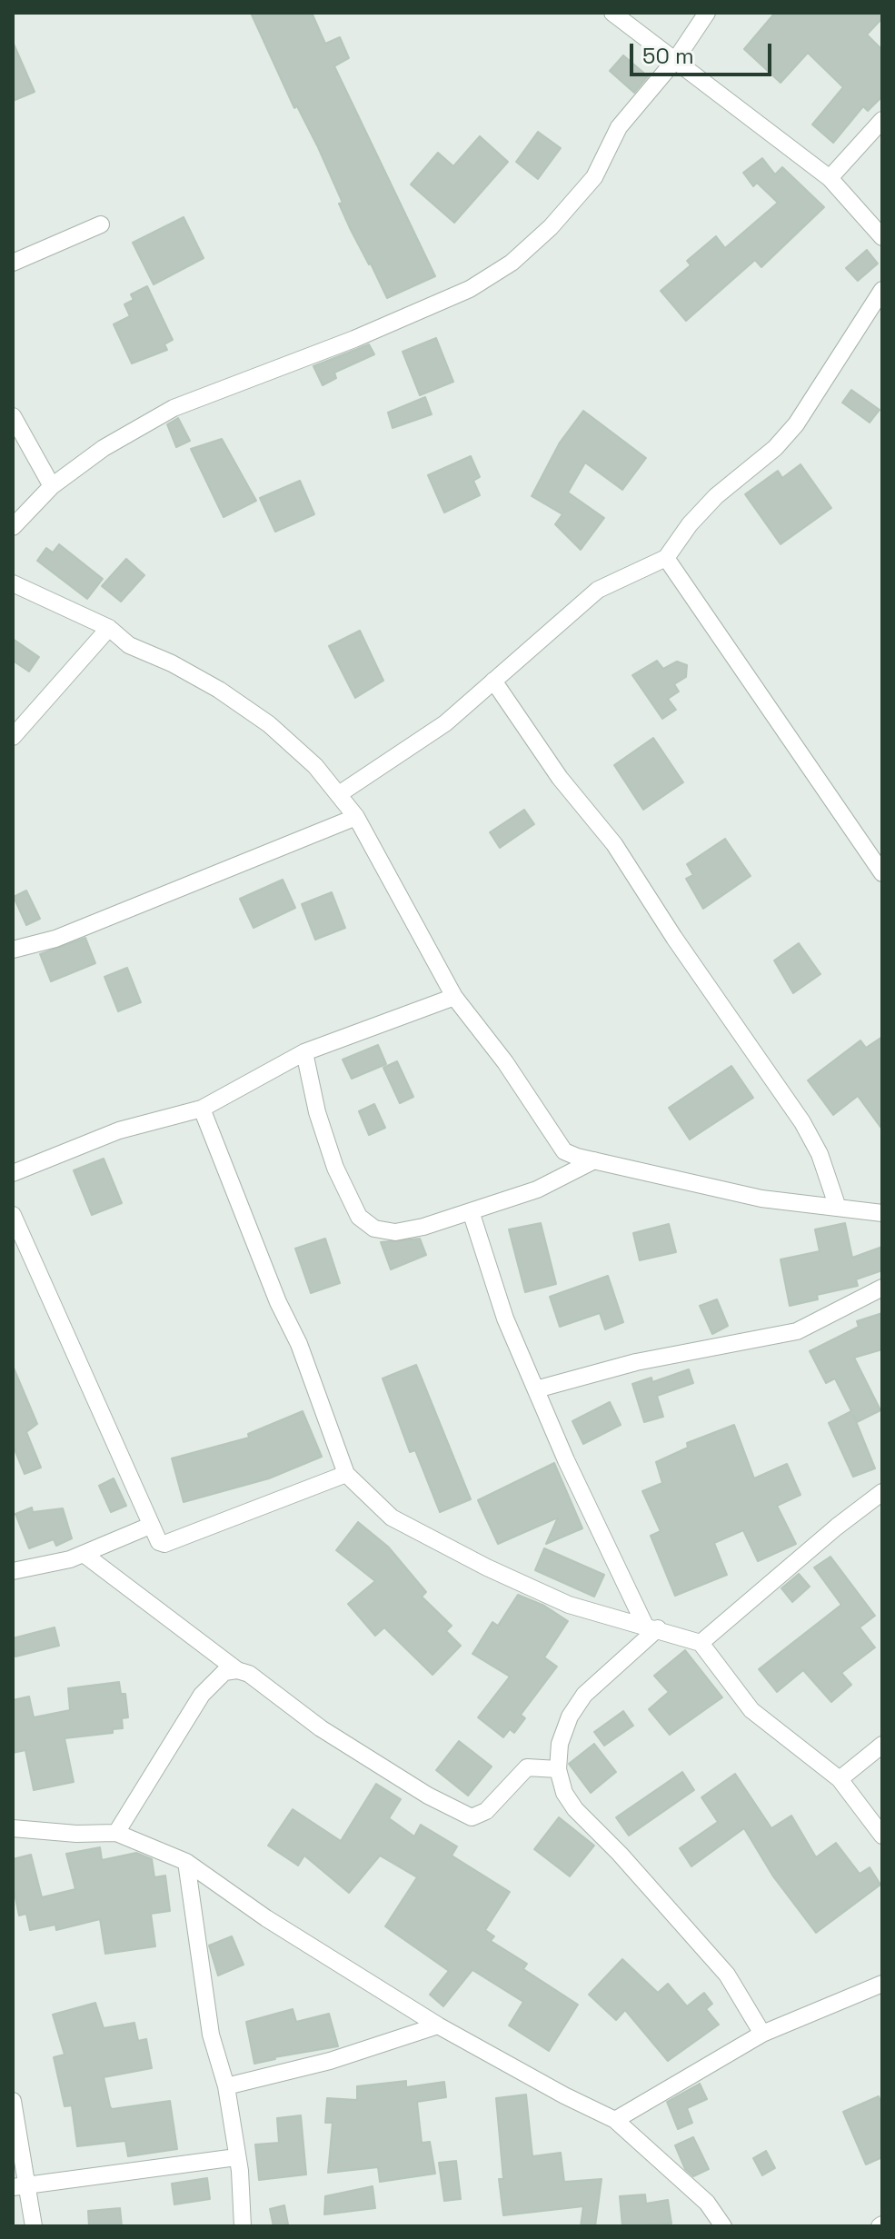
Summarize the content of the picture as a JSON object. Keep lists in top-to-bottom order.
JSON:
{
  "scale_bar": "50 m"
}
